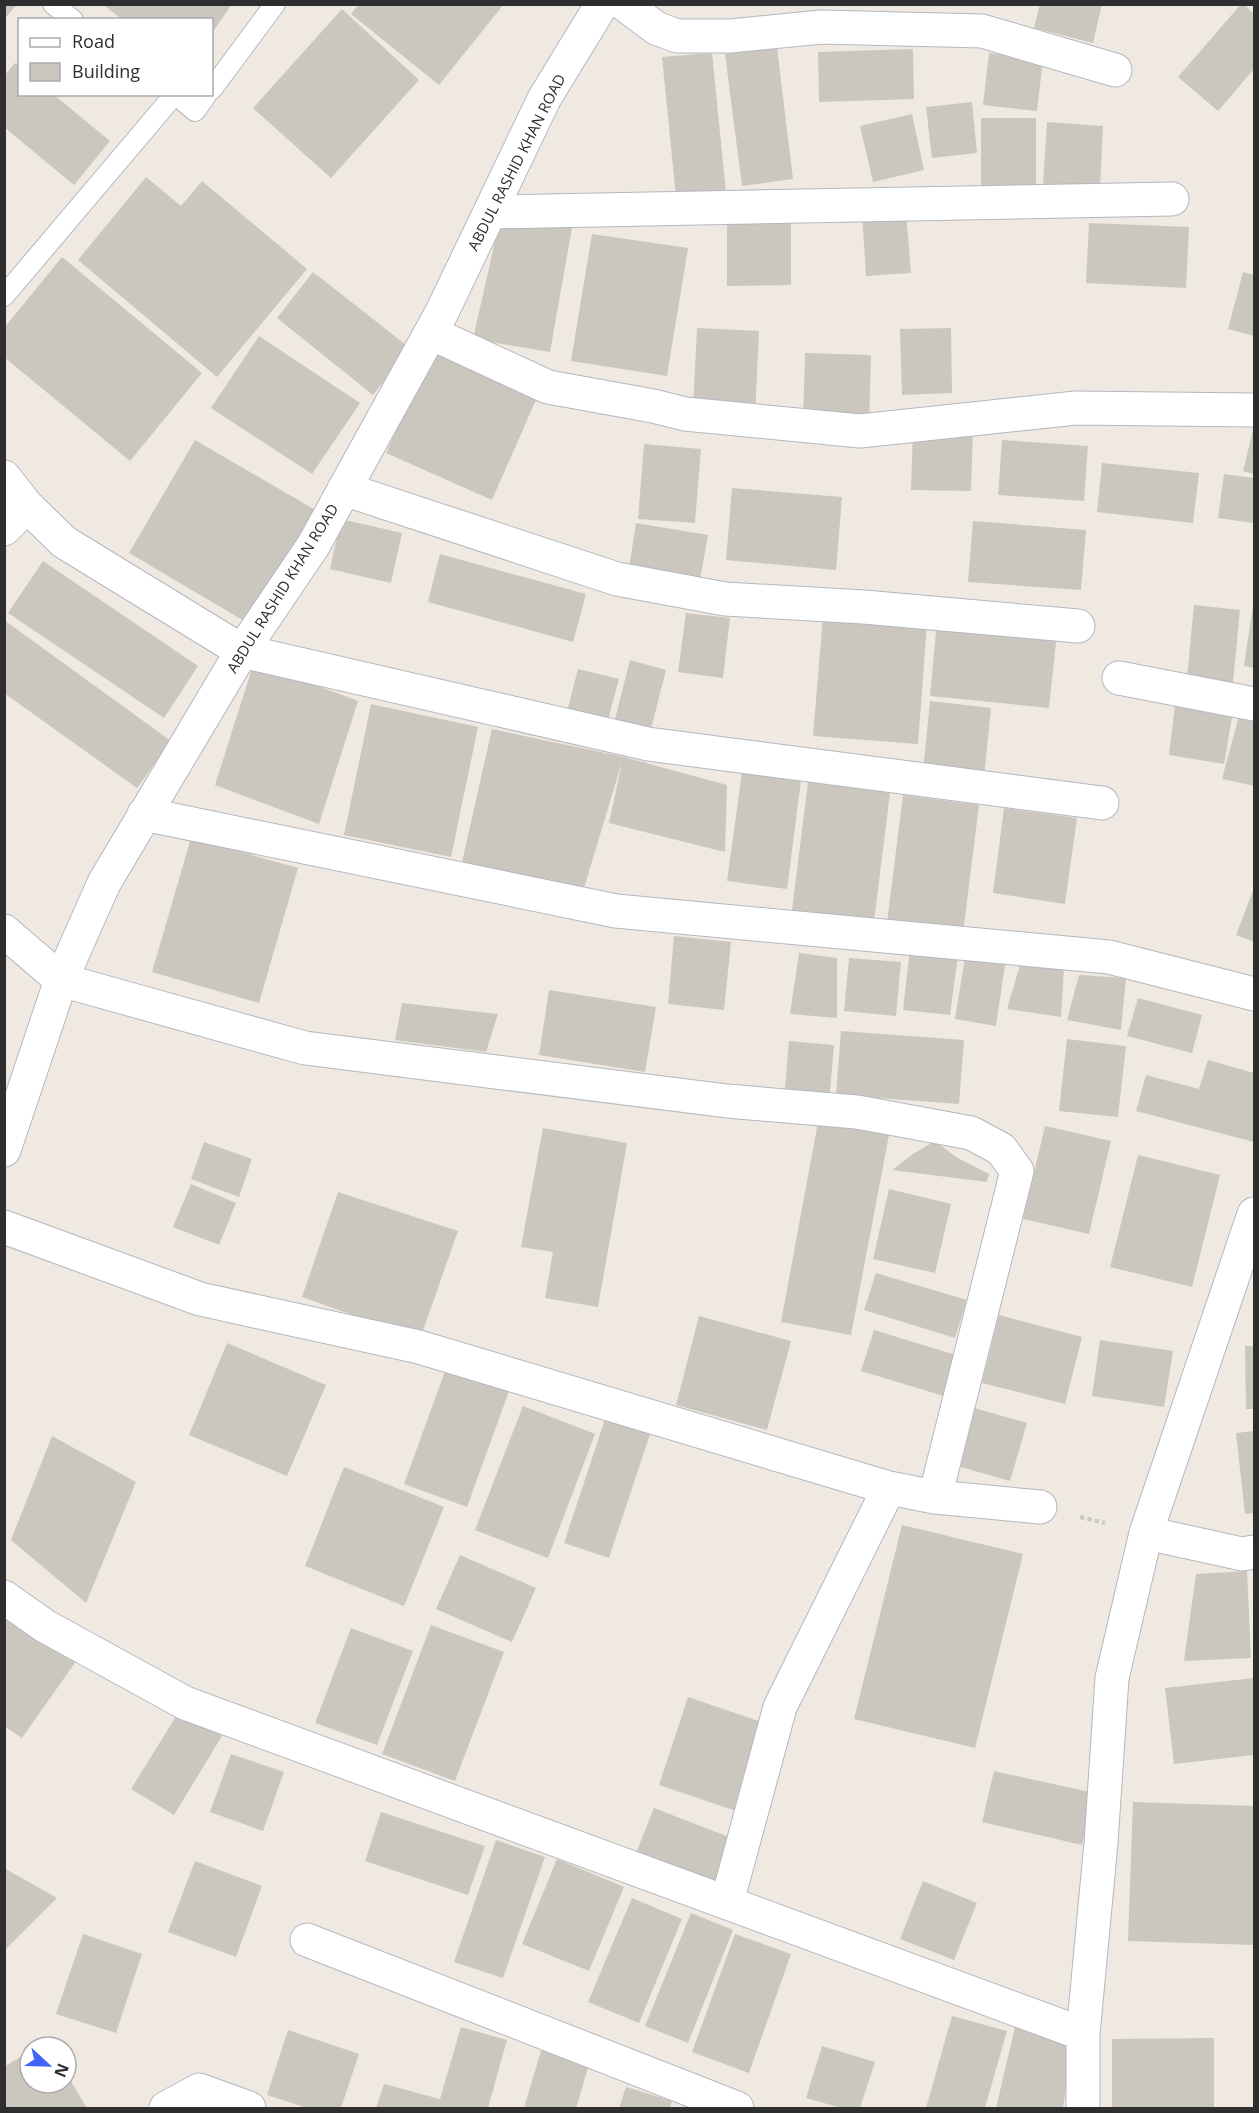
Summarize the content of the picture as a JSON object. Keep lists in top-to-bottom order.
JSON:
{
  "streets": {
    "street": ["ABDUL RASHID KHAN ROAD"]
  },
  "legend": ["Road", "Building"],
  "north": "right"
}
